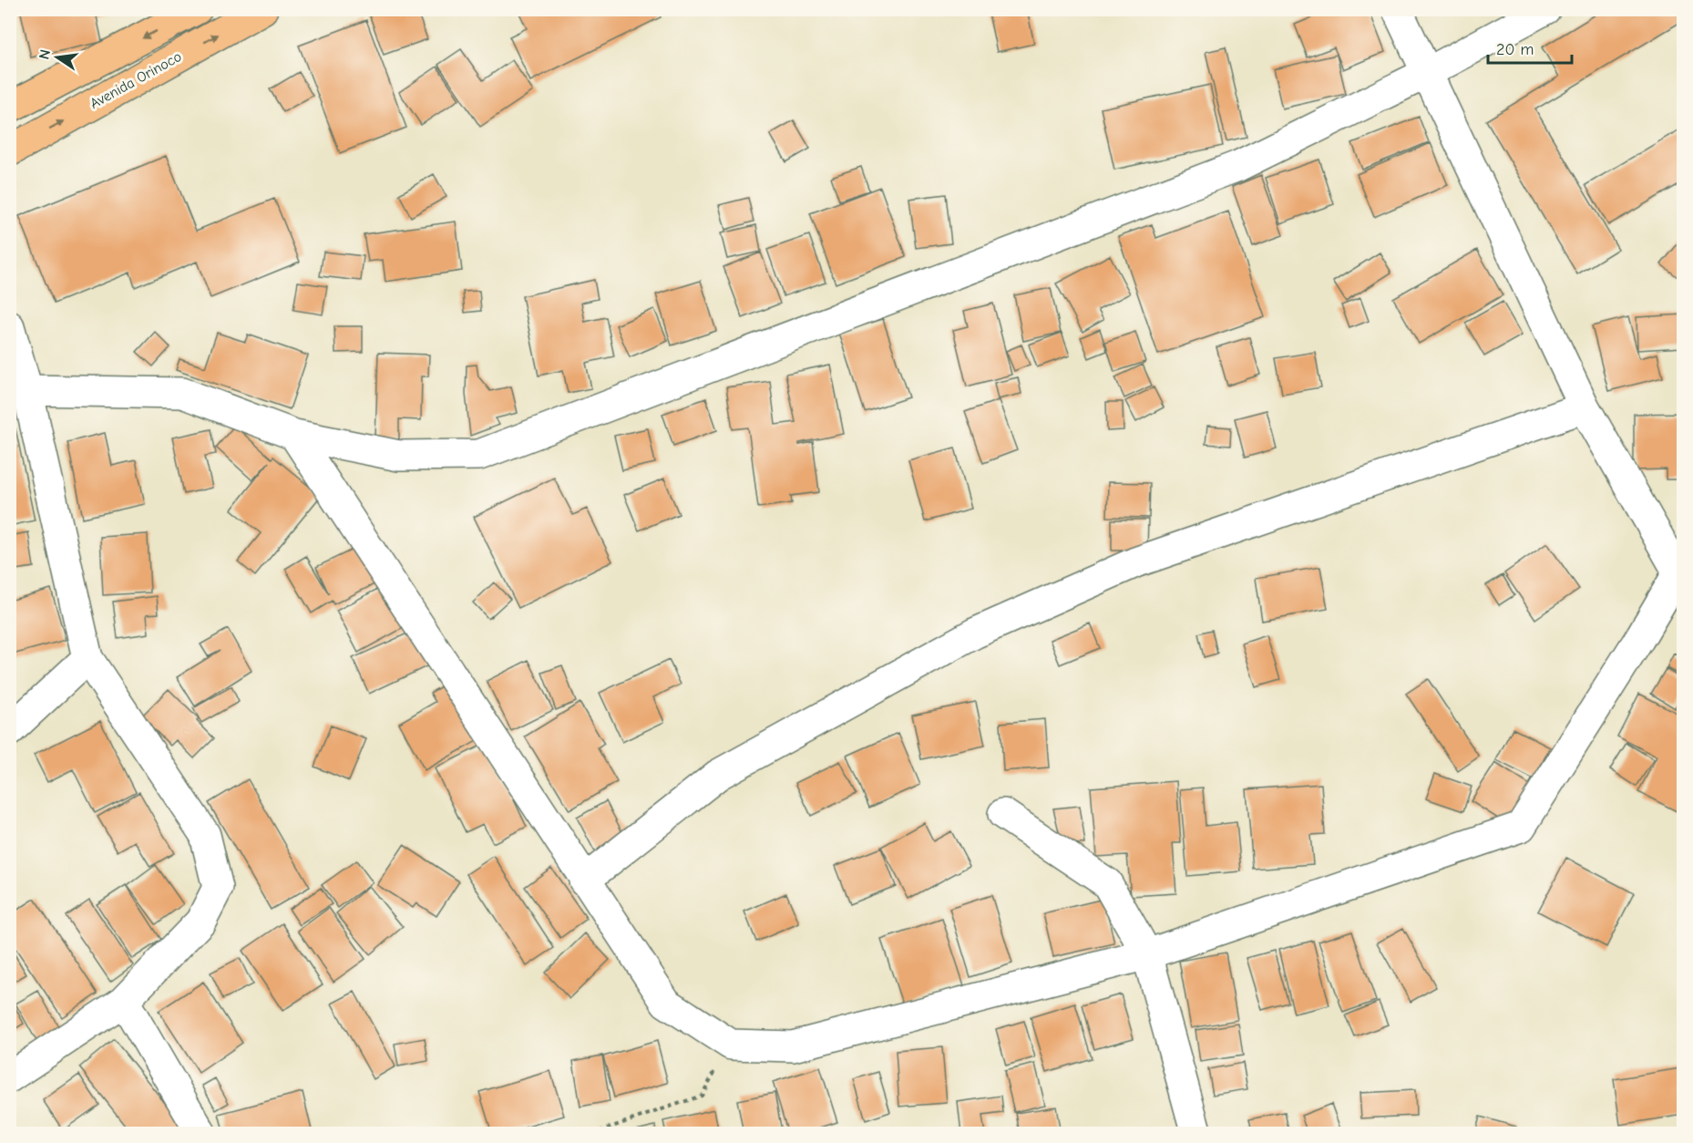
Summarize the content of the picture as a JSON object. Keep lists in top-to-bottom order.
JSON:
{
  "streets": {
    "main road": ["Avenida Orinoco"]
  },
  "scale_bar": "20 m",
  "north": "left"
}
